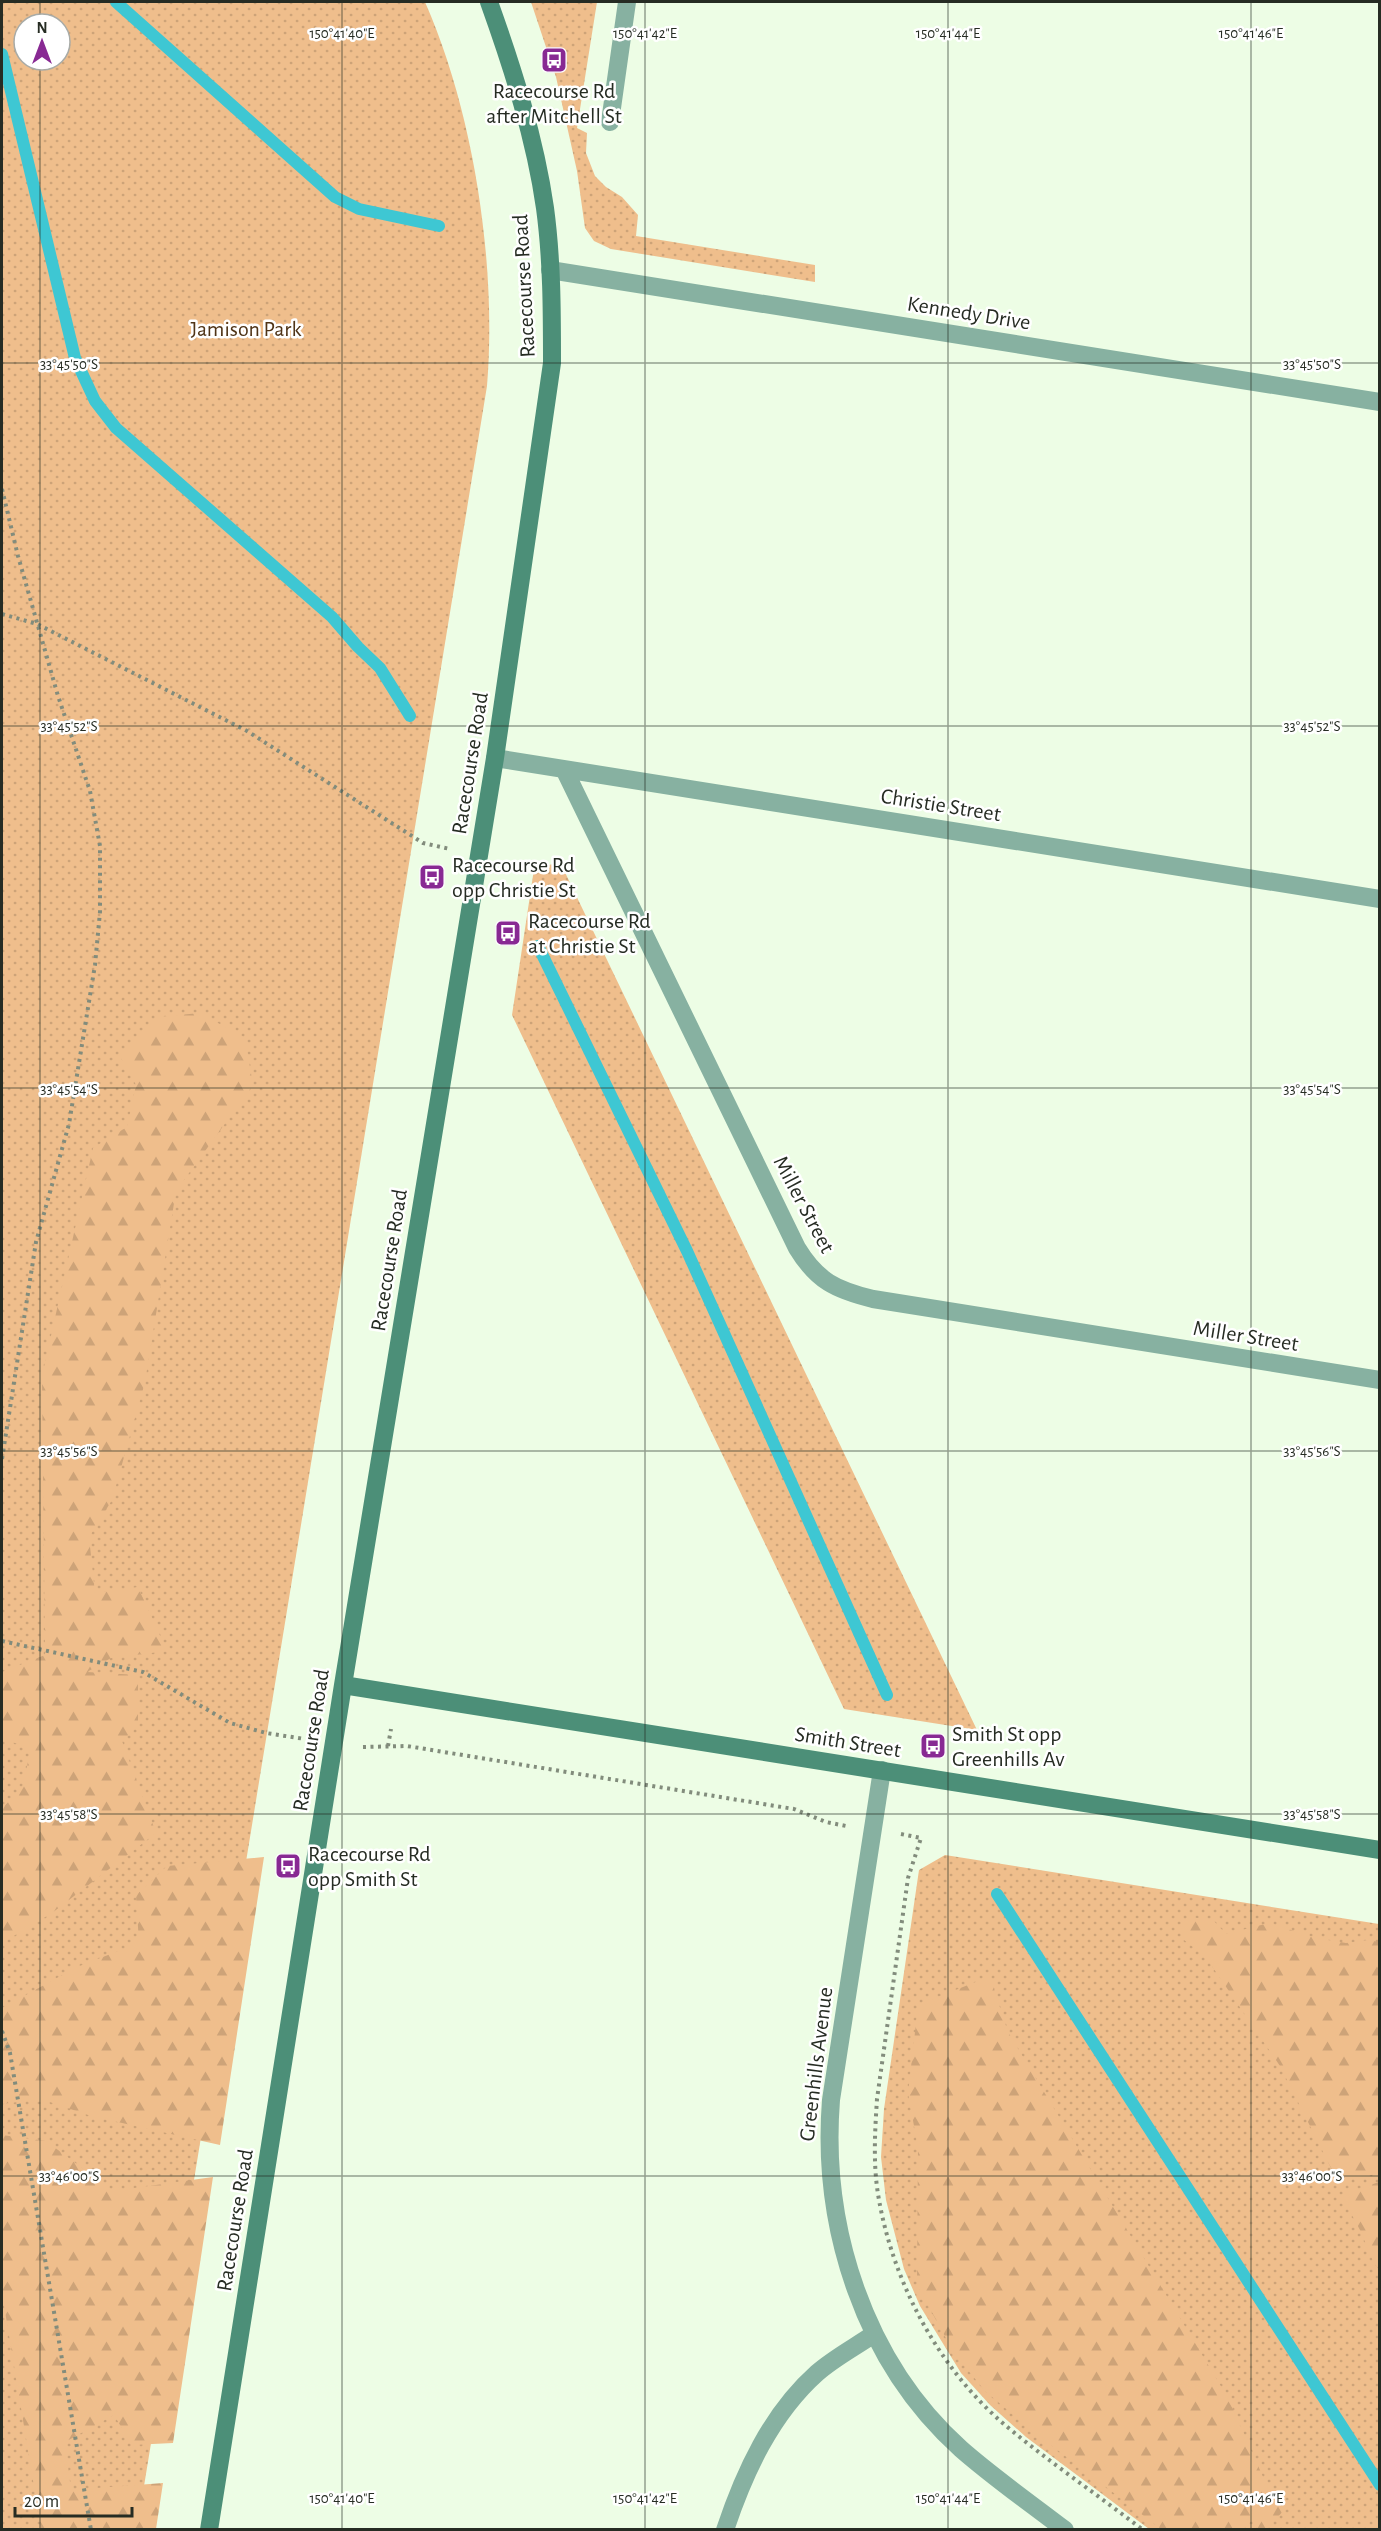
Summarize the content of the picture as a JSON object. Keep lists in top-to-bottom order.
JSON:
{
  "streets": {
    "street": [
      "Racecourse Road",
      "Kennedy Drive",
      "Christie Street",
      "Miller Street",
      "Smith Street",
      "Greenhills Avenue"
    ]
  },
  "crossings": [
    ["Racecourse Road", "Kennedy Drive"],
    ["Racecourse Road", "Christie Street"],
    ["Racecourse Road", "Smith Street"],
    ["Christie Street", "Miller Street"],
    ["Smith Street", "Greenhills Avenue"]
  ],
  "parks": ["Jamison Park"],
  "places": {
    "bus stop": [
      "Racecourse Rd after Mitchell St",
      "Racecourse Rd opp Christie St",
      "Racecourse Rd at Christie St",
      "Smith St opp Greenhills Av",
      "Racecourse Rd opp Smith St"
    ]
  },
  "scale_bar": "20 m",
  "north": "top",
  "coordinates": [
    "150°41'40\"E",
    "150°41'42\"E",
    "150°41'44\"E",
    "150°41'46\"E",
    "33°45'50\"S",
    "33°45'52\"S",
    "33°45'54\"S",
    "33°45'56\"S",
    "33°45'58\"S",
    "33°46'00\"S"
  ]
}
